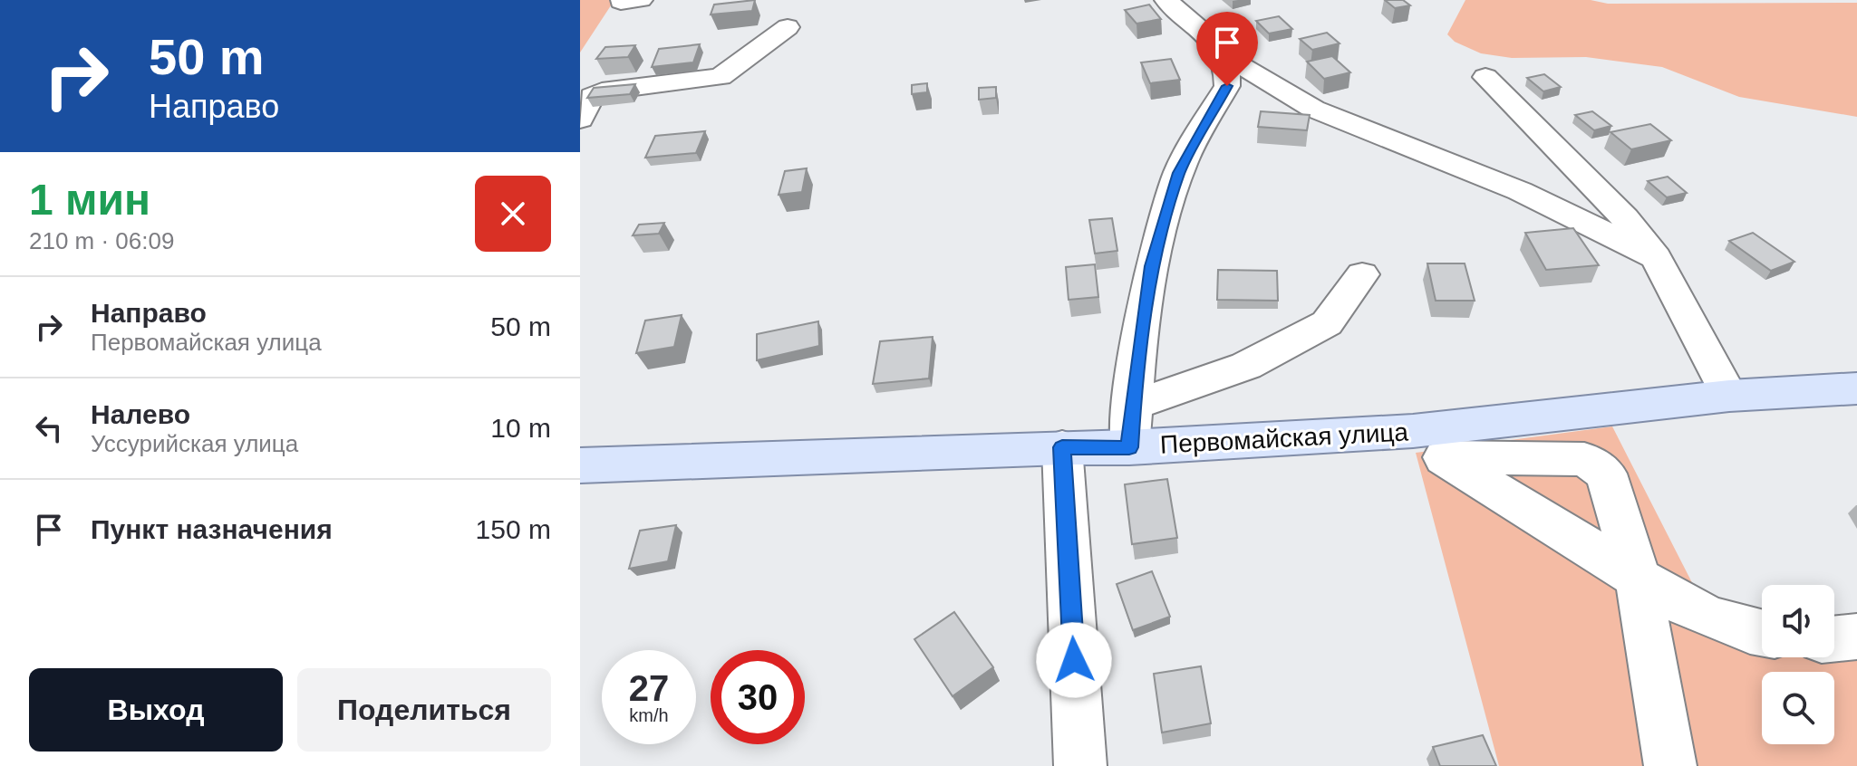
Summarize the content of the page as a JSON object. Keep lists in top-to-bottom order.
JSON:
{
  "streets": {
    "main road": ["Первомайская улица"]
  },
  "page": {
    "turn": ["50 m", "Направо"],
    "heading": ["1 мин", "210 m · 06:09"],
    "list": [
      {
        "name": "Направо",
        "note": "Первомайская улица",
        "value": "50 m"
      },
      {
        "name": "Налево",
        "note": "Уссурийская улица",
        "value": "10 m"
      },
      {
        "name": "Пункт назначения",
        "value": "150 m"
      }
    ],
    "speed": "27 km/h",
    "limit": "30",
    "buttons": ["Выход", "Поделиться"]
  }
}
